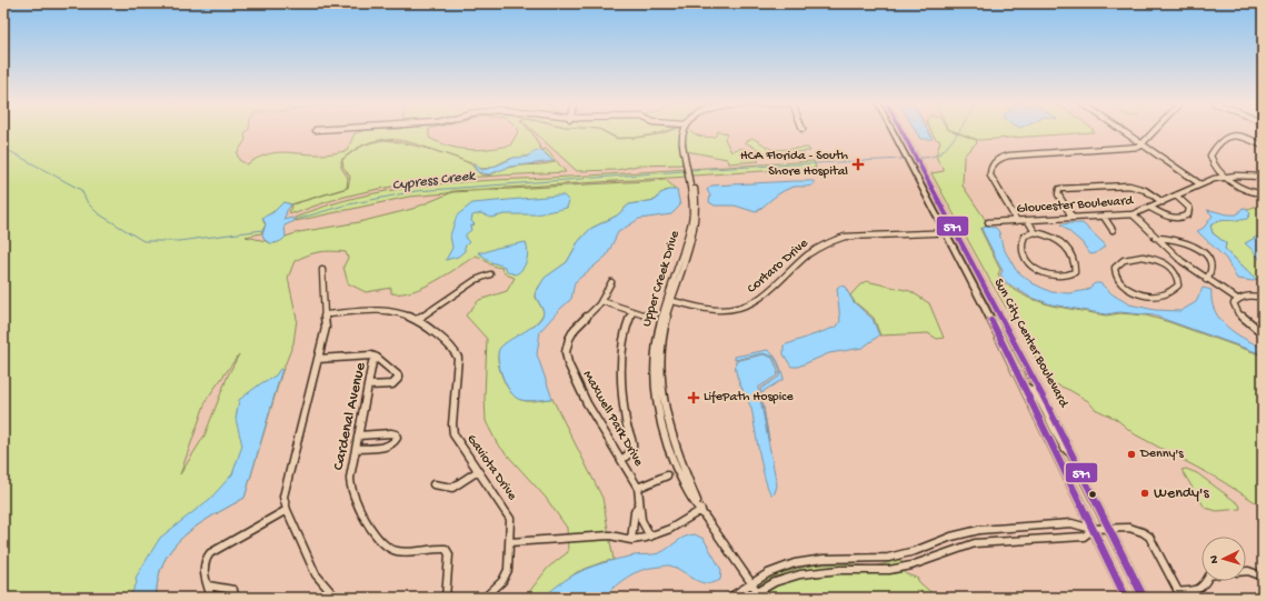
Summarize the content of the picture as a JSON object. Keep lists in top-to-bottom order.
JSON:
{
  "streets": {
    "main road": ["Sun City Center Boulevard"],
    "street": [
      "Gloucester Boulevard",
      "Cortaro Drive",
      "Upper Creek Drive",
      "Cardenal Avenue",
      "Maxwell Park Drive",
      "Gaviota Drive"
    ]
  },
  "crossings": [
    ["Cortaro Drive", "Upper Creek Drive"],
    ["Cortaro Drive", "Sun City Center Boulevard"]
  ],
  "water": ["Cypress Creek"],
  "places": {
    "health": ["HCA Florida - South Shore Hospital", "LifePath Hospice"],
    "other": ["Denny's", "Wendy's"]
  },
  "lines": ["transit line 571"],
  "north": "left"
}
